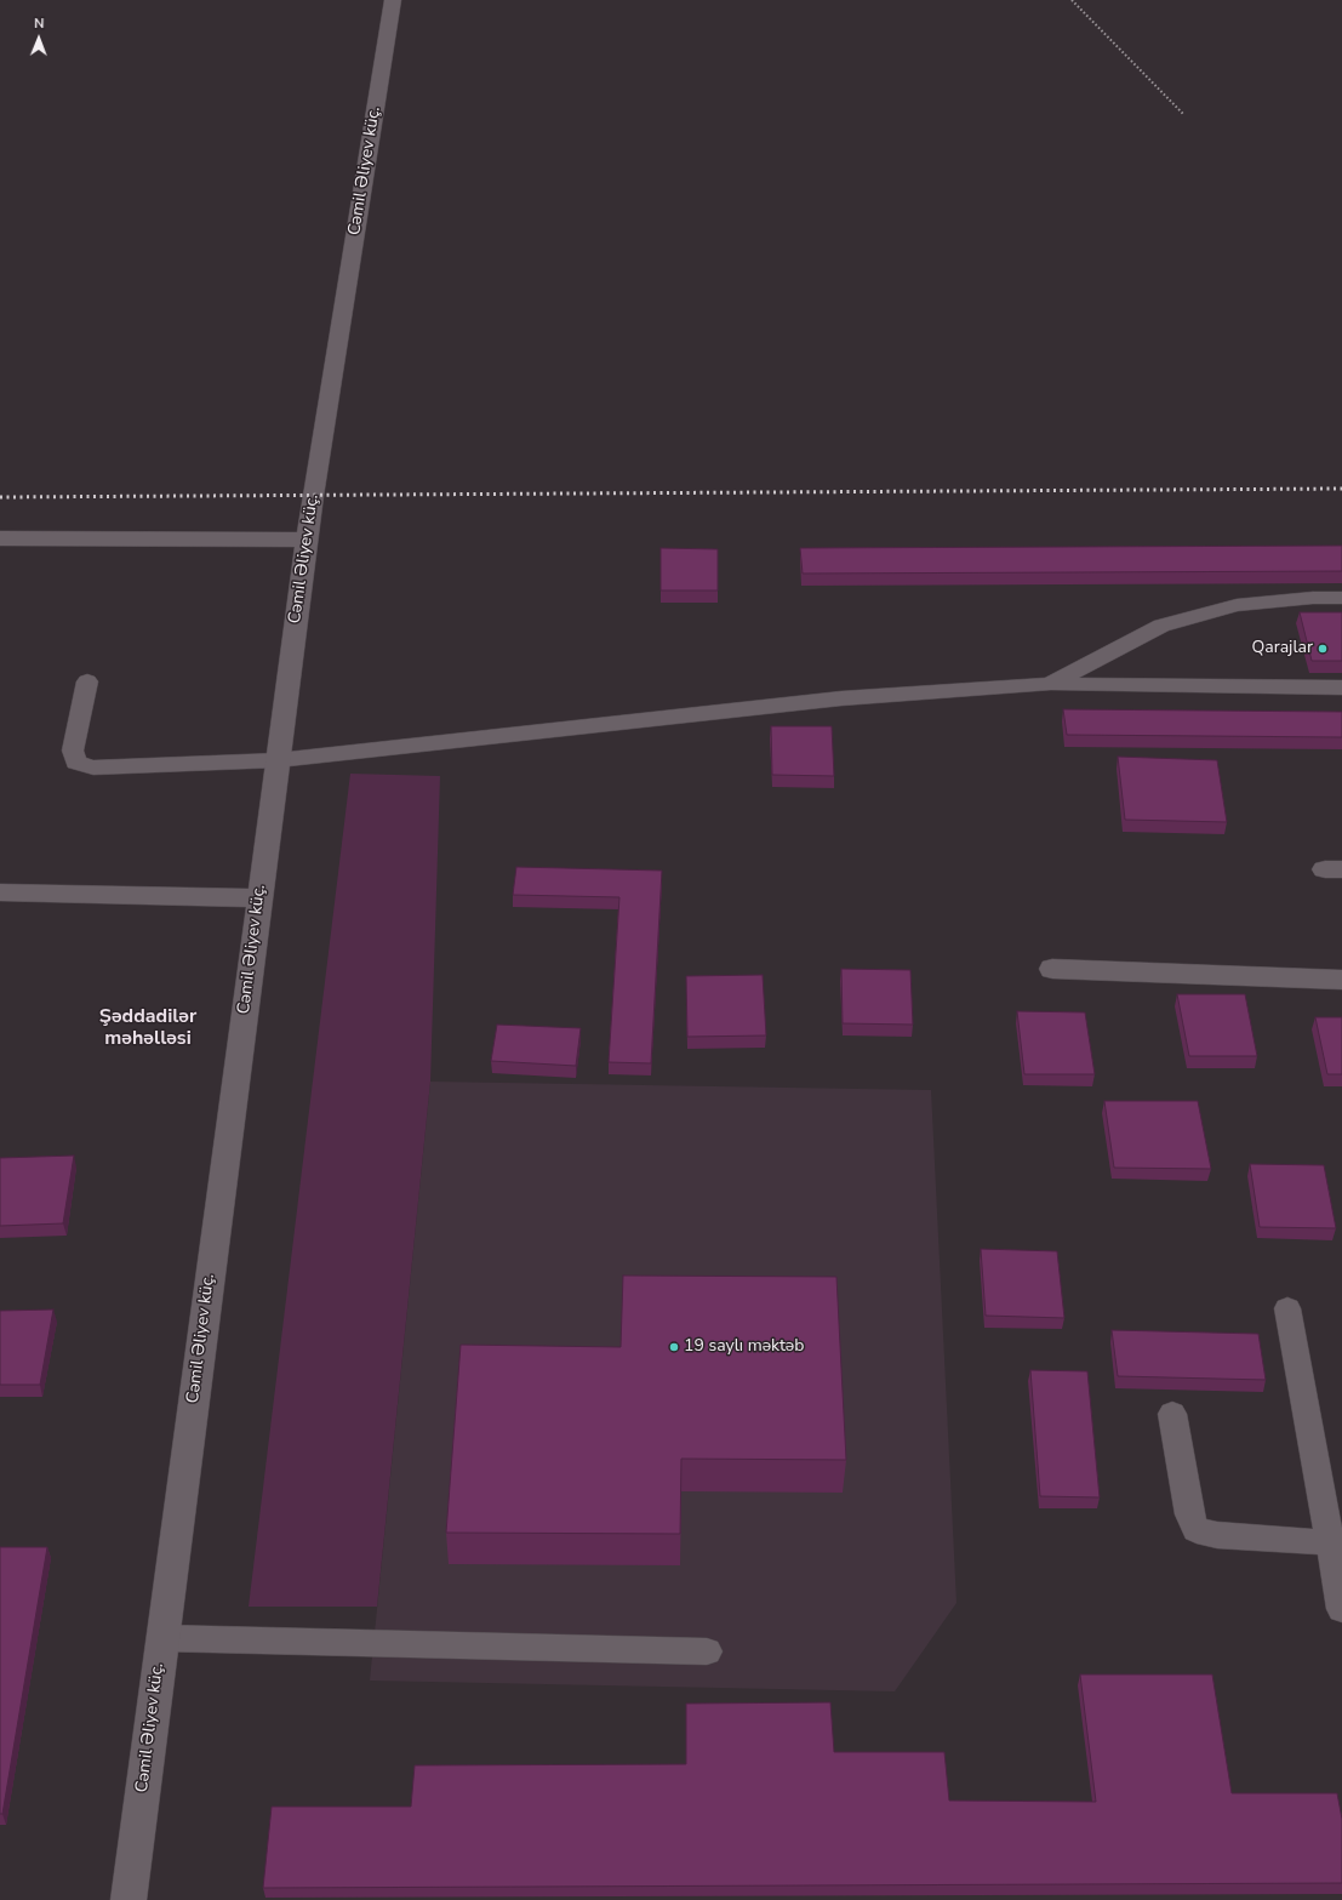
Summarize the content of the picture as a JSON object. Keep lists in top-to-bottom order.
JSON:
{
  "streets": {
    "street": ["Cəmil Əliyev küç."]
  },
  "districts": ["Şəddadilər məhəlləsi"],
  "places": ["Qarajlar", "19 saylı məktəb"],
  "north": "top"
}
